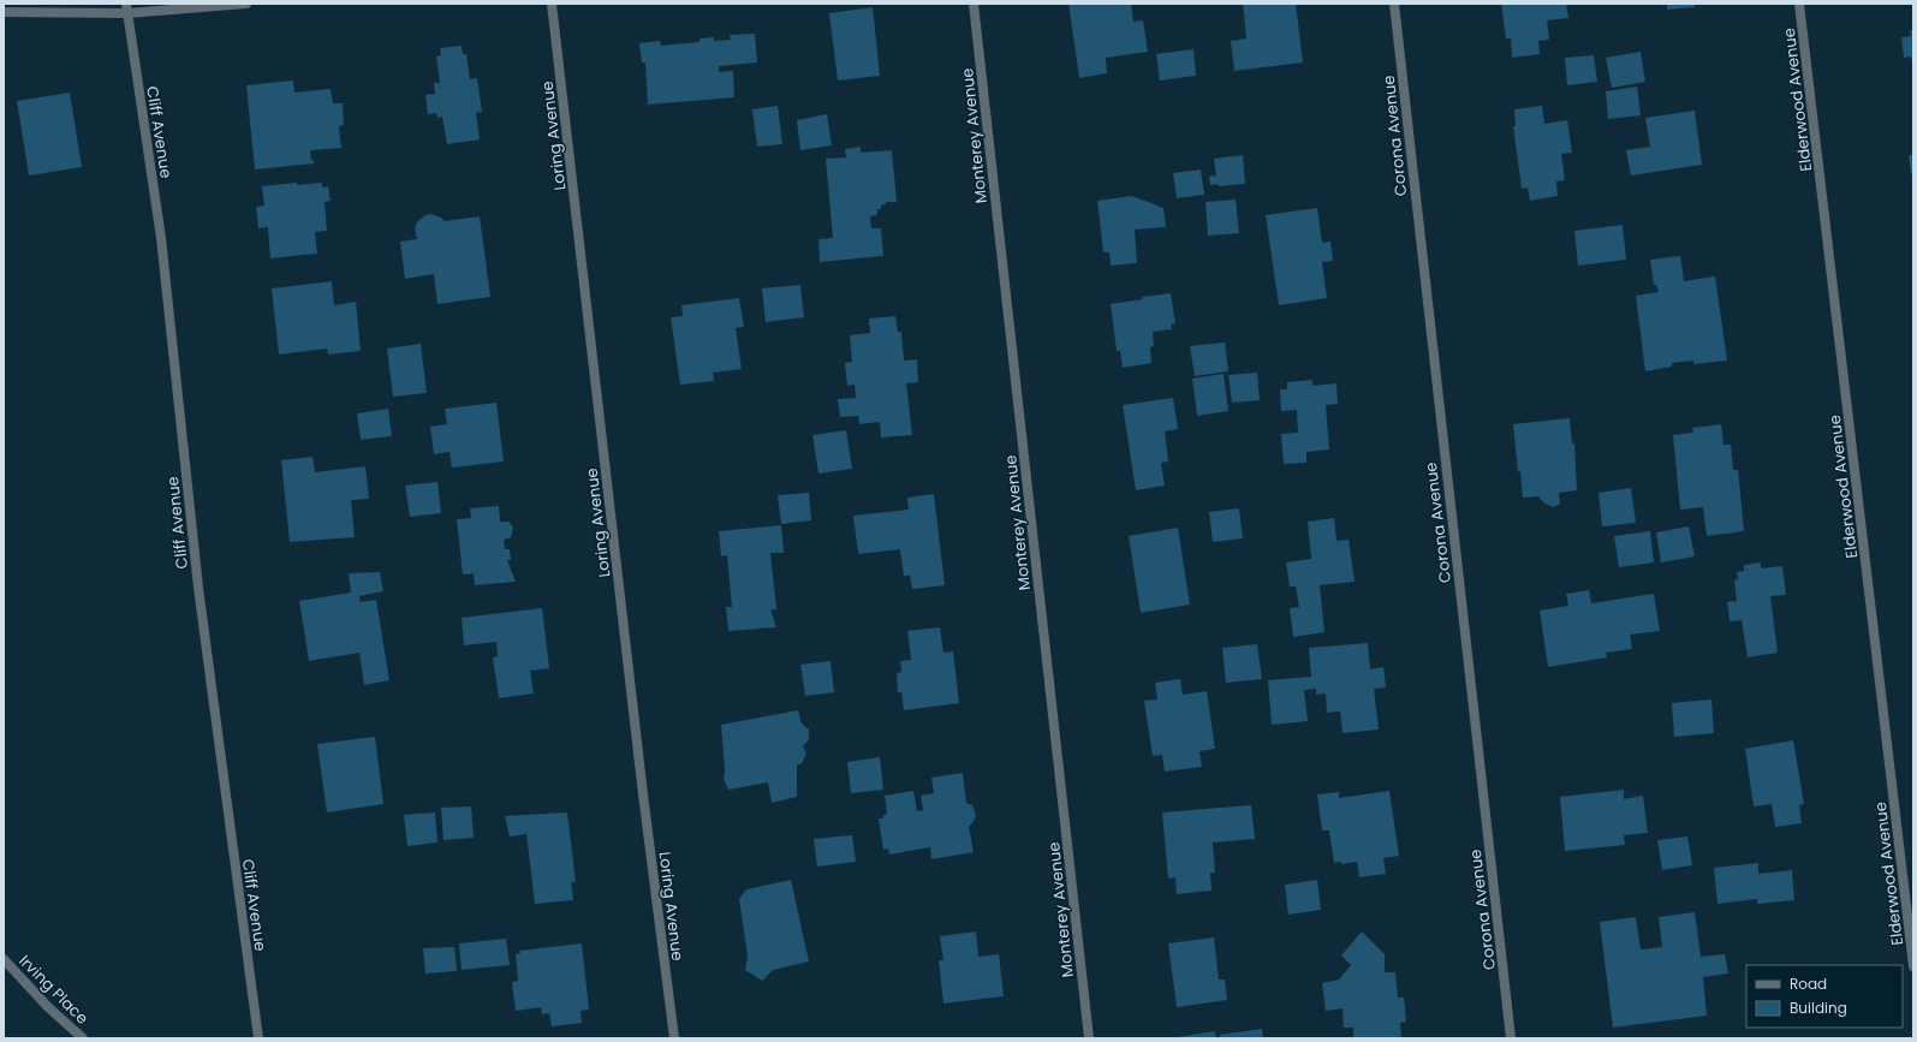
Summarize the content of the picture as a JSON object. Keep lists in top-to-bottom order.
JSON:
{
  "streets": {
    "street": [
      "Elderwood Avenue",
      "Cliff Avenue",
      "Loring Avenue",
      "Monterey Avenue",
      "Corona Avenue",
      "Irving Place"
    ]
  },
  "legend": ["Road", "Building"]
}
